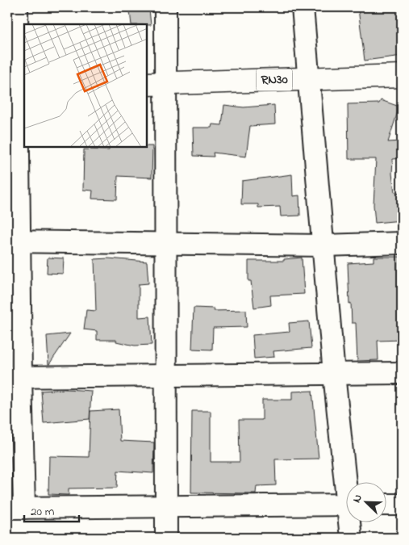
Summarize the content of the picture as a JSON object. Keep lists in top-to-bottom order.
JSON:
{
  "streets": {
    "main road": ["RN30"]
  },
  "scale_bar": "20 m",
  "north": "top left"
}
